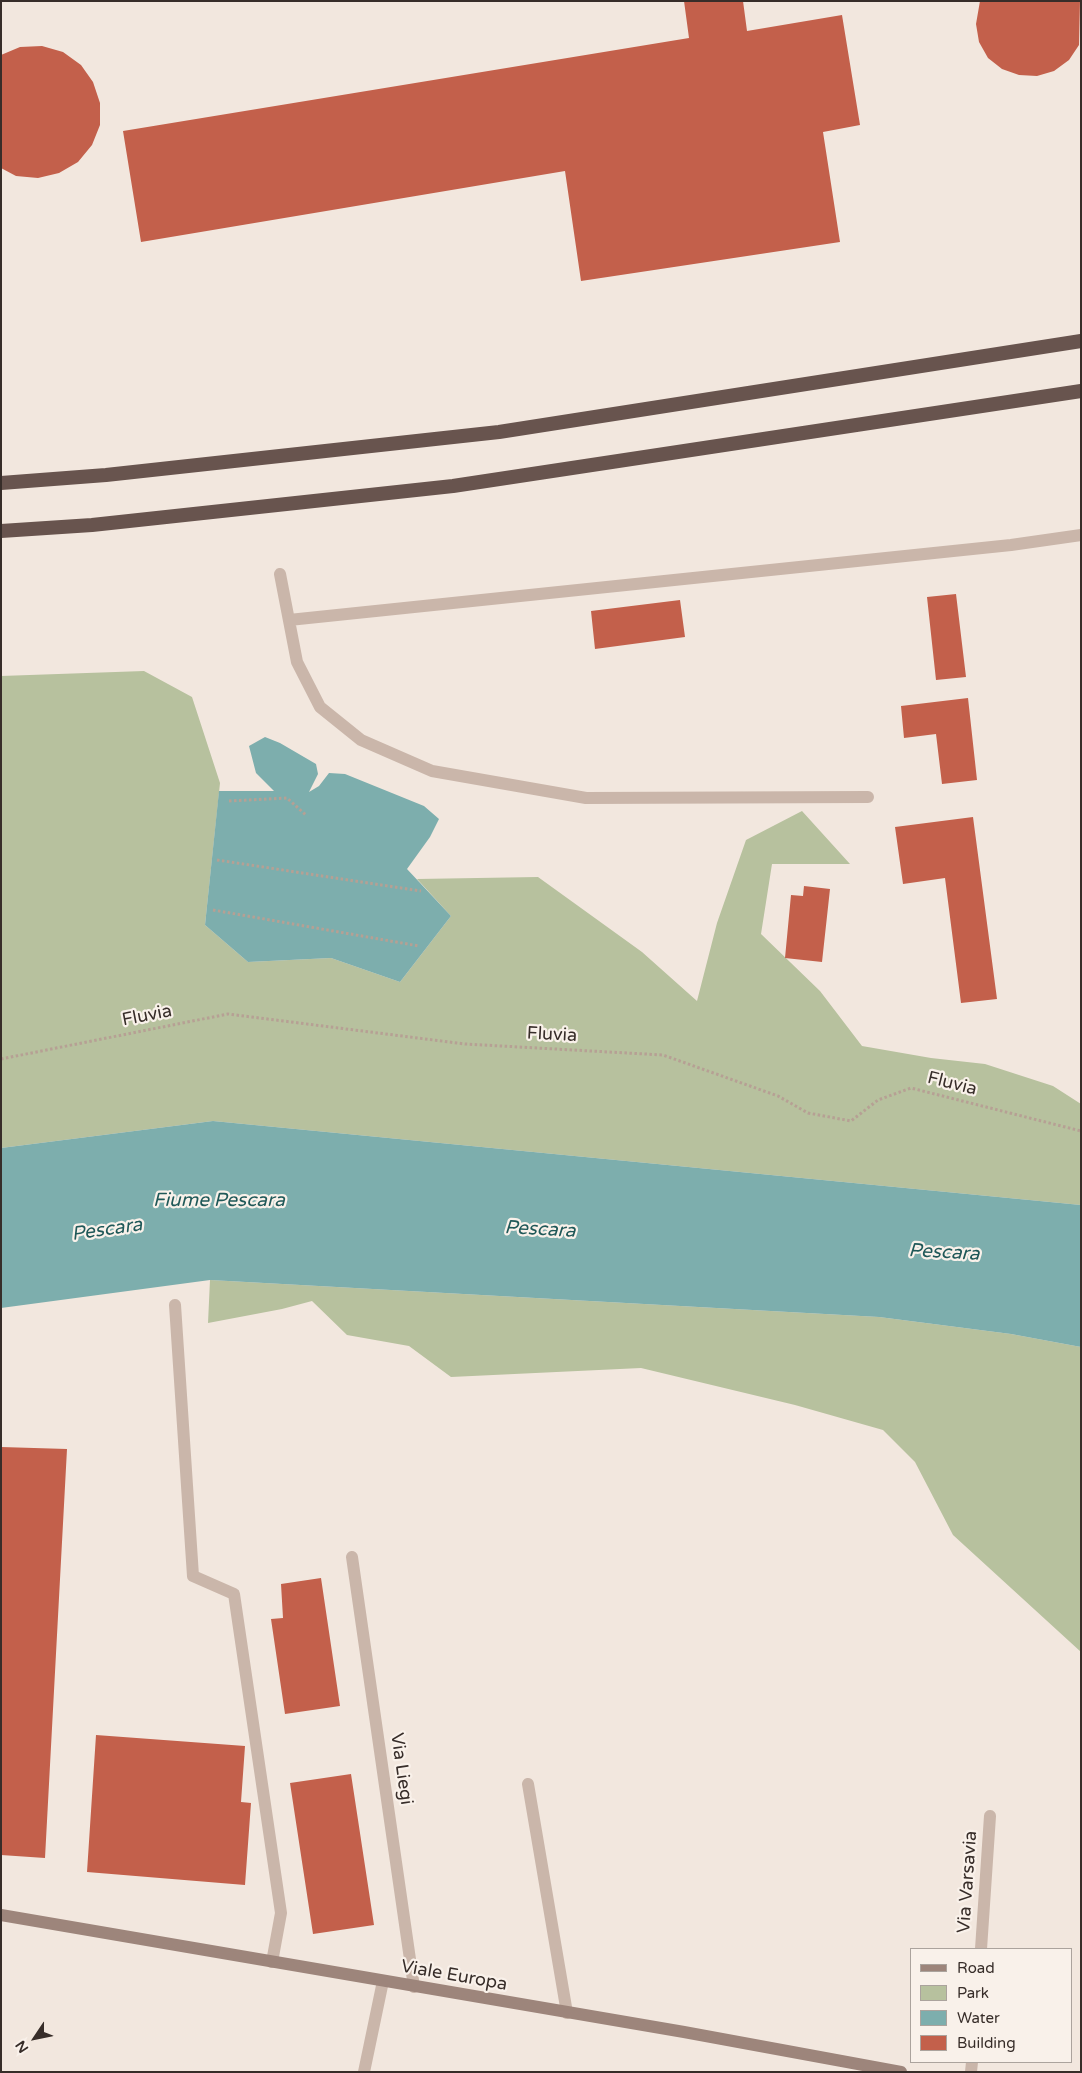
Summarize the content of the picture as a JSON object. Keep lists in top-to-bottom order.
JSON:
{
  "streets": {
    "main road": ["Viale Europa"],
    "street": ["Via Liegi", "Via Varsavia"],
    "path": ["Fluvia"]
  },
  "crossings": [
    ["Via Liegi", "Viale Europa"]
  ],
  "water": ["Fiume Pescara", "Pescara"],
  "legend": [
    "Road",
    "Park",
    "Water",
    "Building"
  ],
  "north": "bottom left"
}
